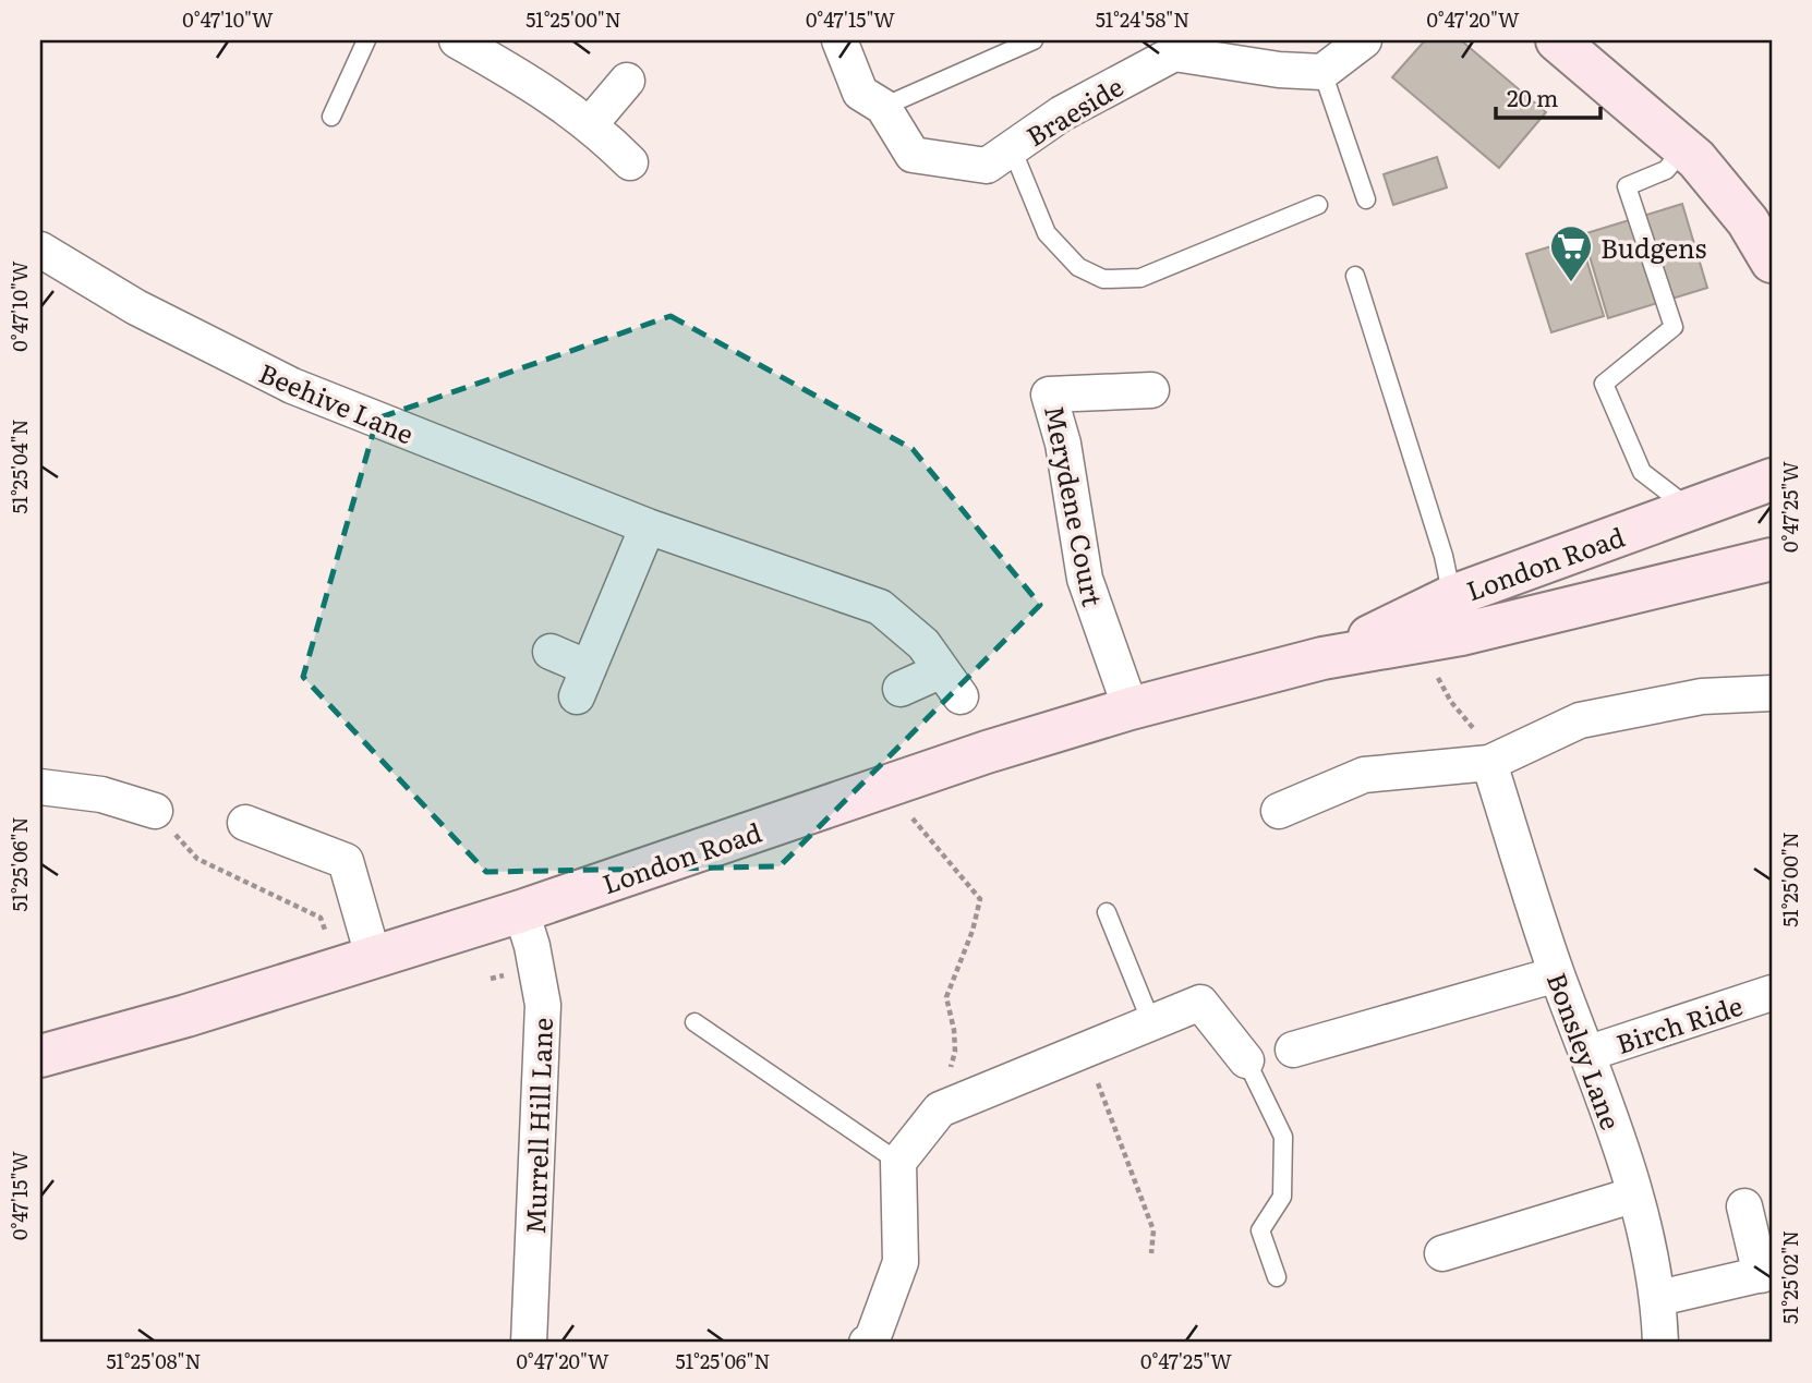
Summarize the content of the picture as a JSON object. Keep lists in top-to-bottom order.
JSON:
{
  "streets": {
    "main road": ["London Road"],
    "street": [
      "Braeside",
      "Beehive Lane",
      "Merydene Court",
      "Birch Ride",
      "Bonsley Lane",
      "Murrell Hill Lane"
    ]
  },
  "crossings": [
    ["Merydene Court", "London Road"],
    ["London Road", "Murrell Hill Lane"],
    ["Birch Ride", "Bonsley Lane"]
  ],
  "places": {
    "supermarket": ["Budgens"]
  },
  "scale_bar": "20 m",
  "coordinates": [
    "0°47'10\"W",
    "51°25'00\"N",
    "0°47'15\"W",
    "51°24'58\"N",
    "0°47'20\"W",
    "51°25'04\"N",
    "0°47'25\"W",
    "51°25'06\"N",
    "51°25'02\"N",
    "51°25'08\"N"
  ]
}
